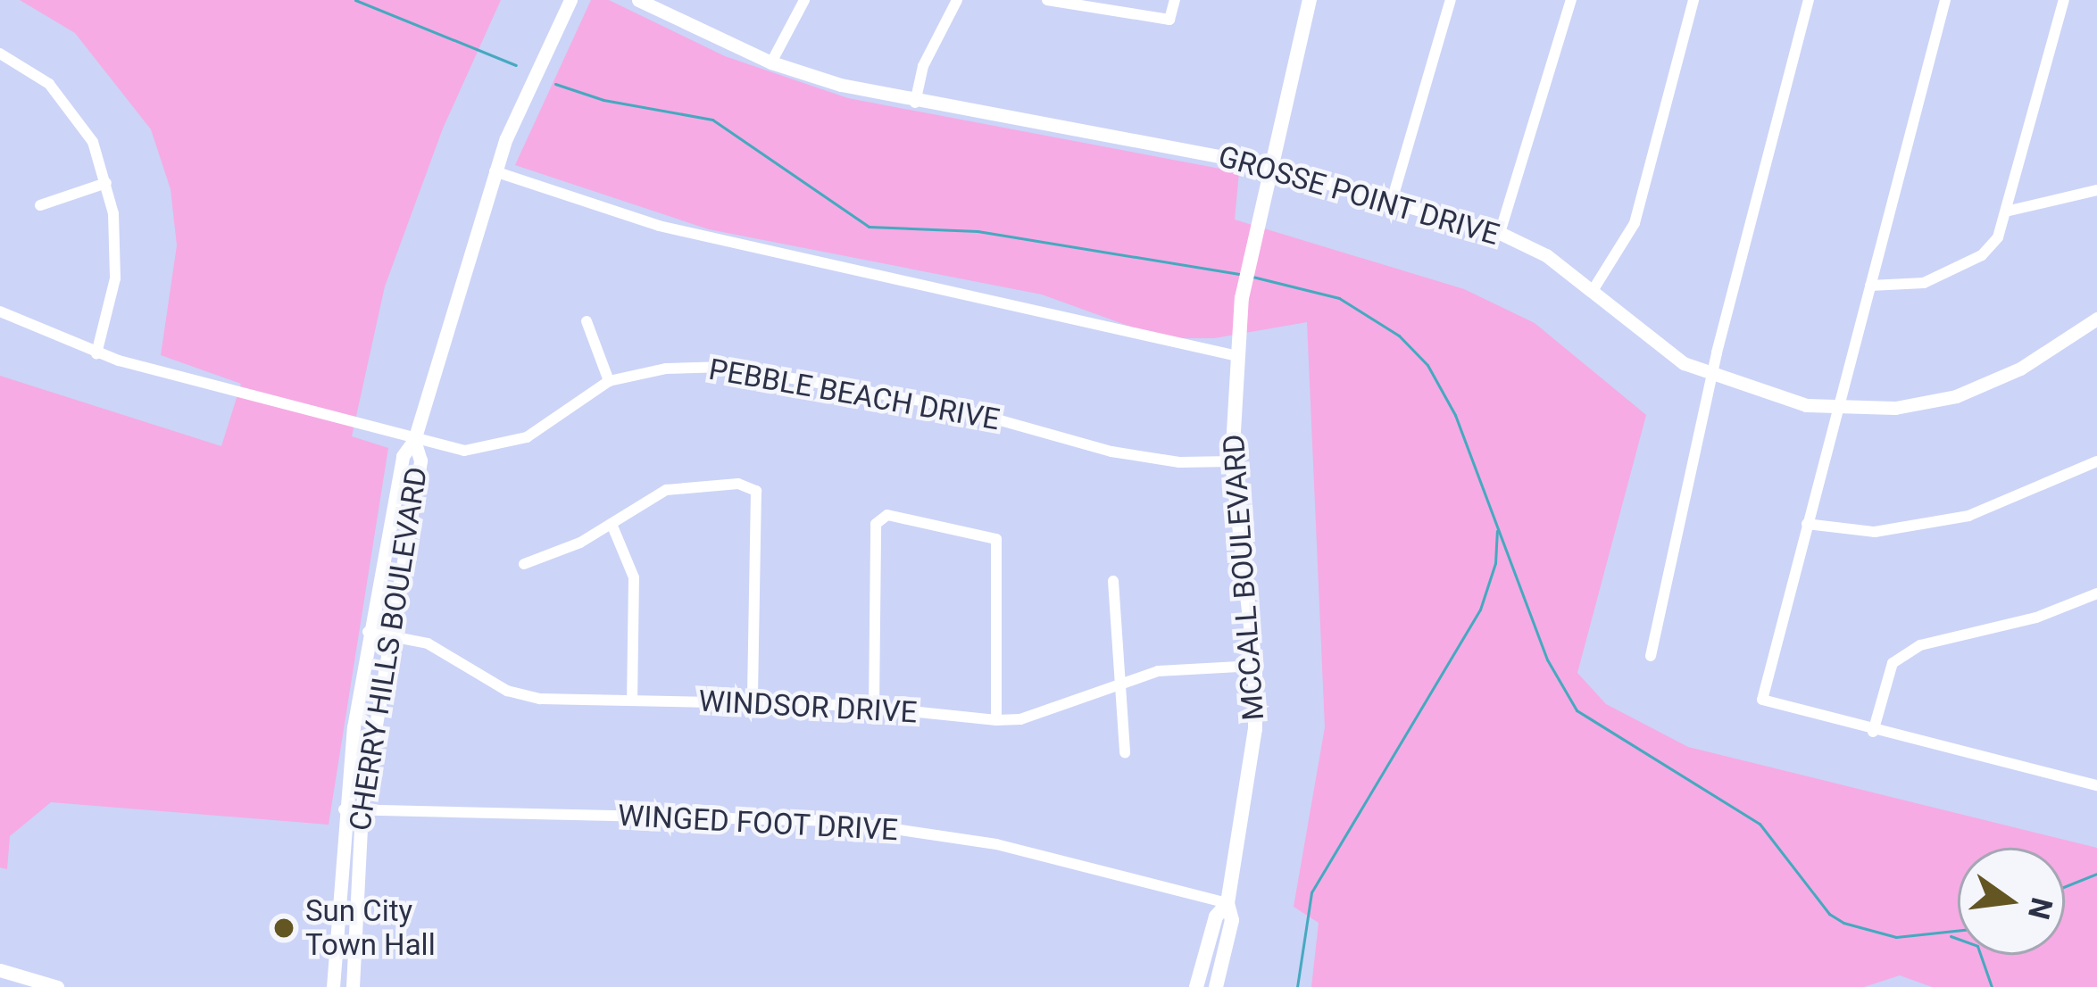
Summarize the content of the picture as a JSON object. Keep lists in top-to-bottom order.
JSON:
{
  "streets": {
    "main road": ["MCCALL BOULEVARD"],
    "street": [
      "GROSSE POINT DRIVE",
      "PEBBLE BEACH DRIVE",
      "CHERRY HILLS BOULEVARD",
      "WINDSOR DRIVE",
      "WINGED FOOT DRIVE"
    ]
  },
  "crossings": [
    ["GROSSE POINT DRIVE", "MCCALL BOULEVARD"],
    ["PEBBLE BEACH DRIVE", "MCCALL BOULEVARD"],
    ["PEBBLE BEACH DRIVE", "CHERRY HILLS BOULEVARD"],
    ["MCCALL BOULEVARD", "WINDSOR DRIVE"],
    ["MCCALL BOULEVARD", "WINGED FOOT DRIVE"],
    ["CHERRY HILLS BOULEVARD", "WINDSOR DRIVE"],
    ["CHERRY HILLS BOULEVARD", "WINGED FOOT DRIVE"]
  ],
  "places": ["Sun City Town Hall"],
  "north": "right"
}
